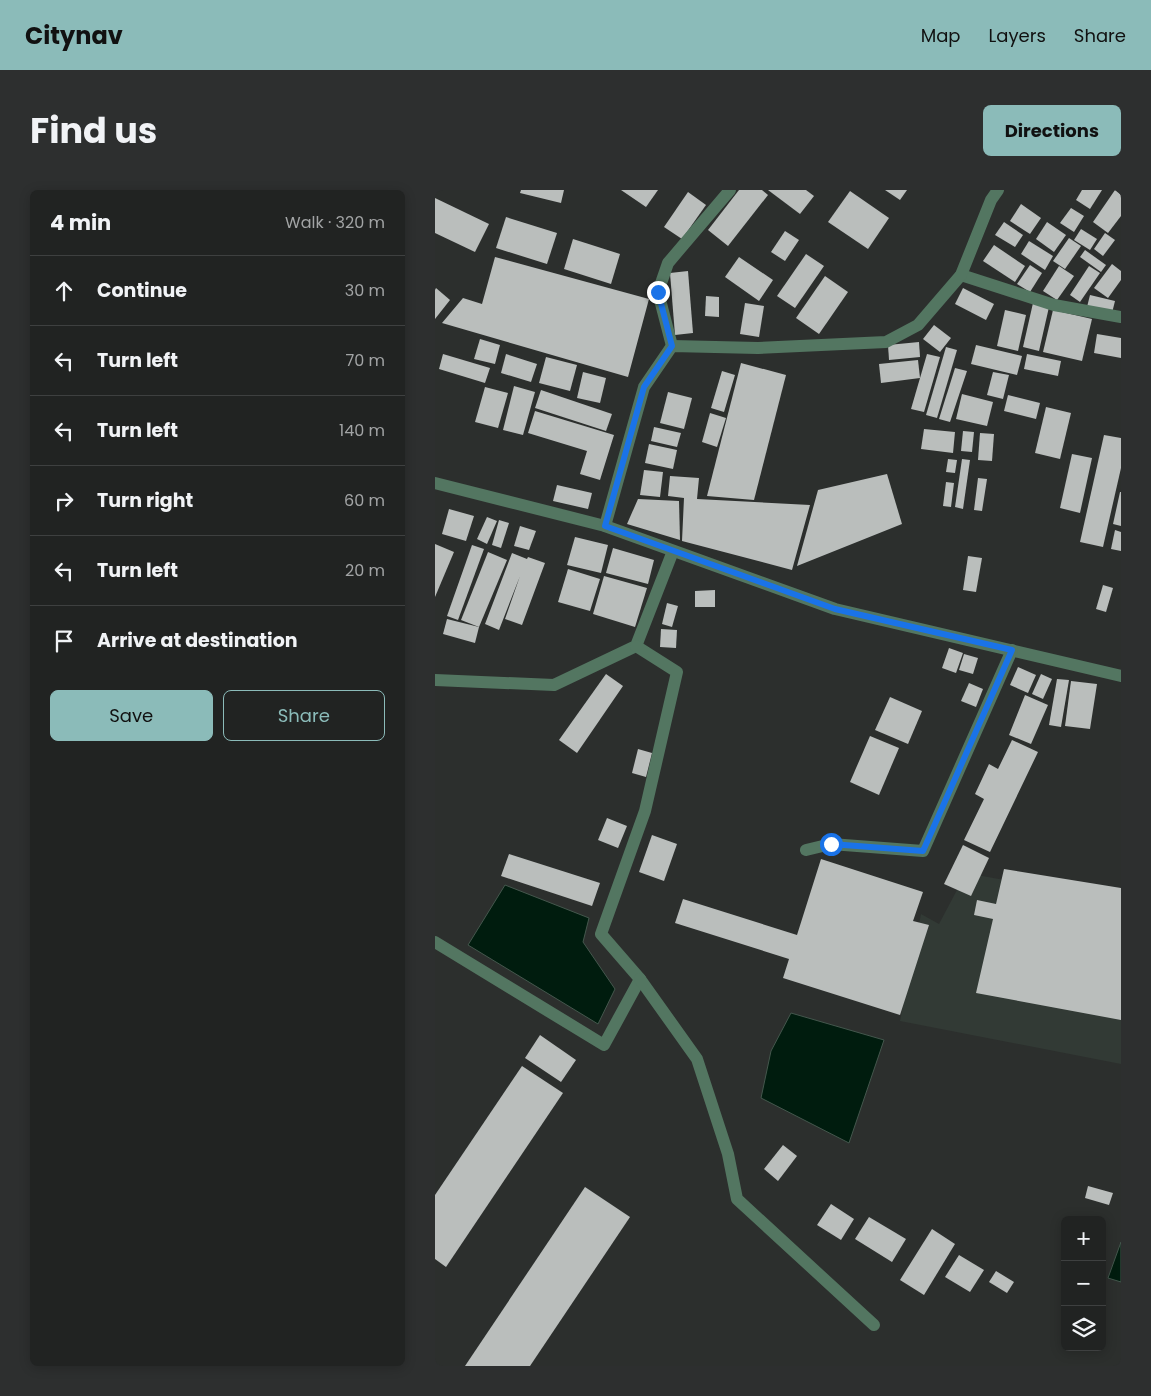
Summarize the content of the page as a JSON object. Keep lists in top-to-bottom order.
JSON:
{
  "page": {
    "header": "Citynav",
    "nav": ["Map", "Layers", "Share"],
    "title": "Find us",
    "buttons": [
      "Directions",
      ["Save", "Share"]
    ],
    "heading": ["4 min", "Walk · 320 m"],
    "list": [
      ["Continue", "30 m"],
      ["Turn left", "70 m"],
      ["Turn left", "140 m"],
      ["Turn right", "60 m"],
      ["Turn left", "20 m"],
      "Arrive at destination"
    ],
    "map_buttons": ["+", "−"]
  }
}
